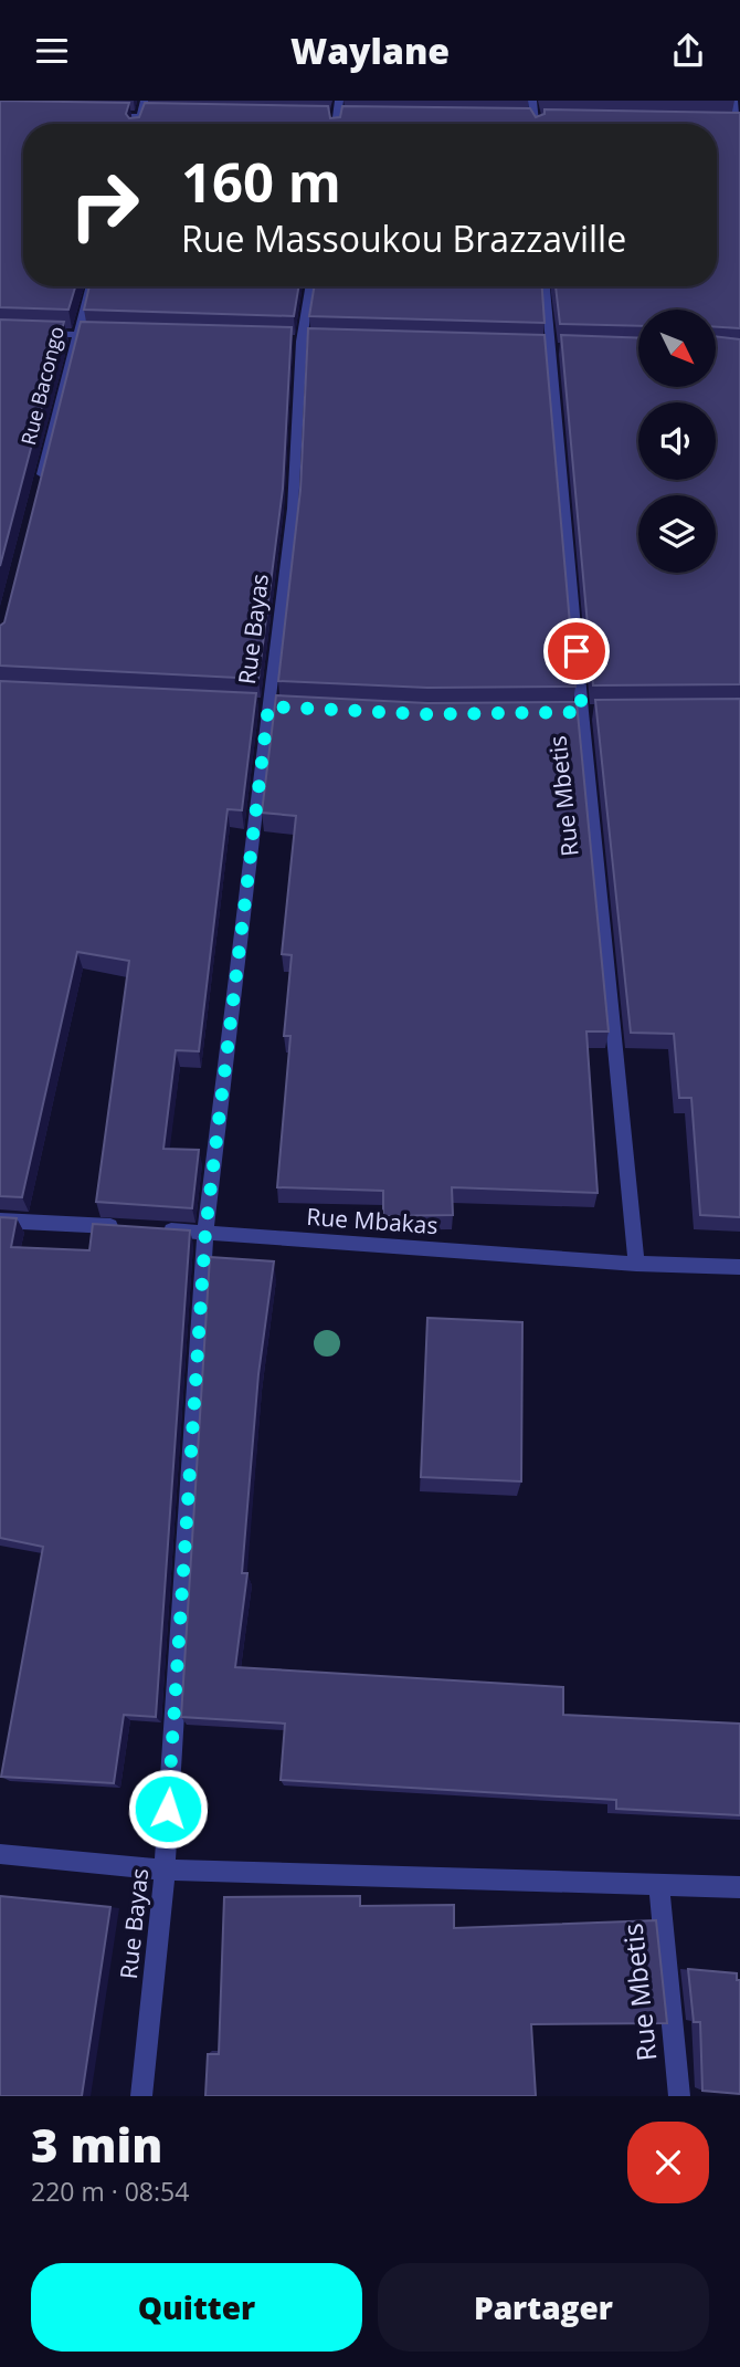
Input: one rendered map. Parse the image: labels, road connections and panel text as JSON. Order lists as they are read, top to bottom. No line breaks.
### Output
{"streets":{"street":["Rue Bacongo","Rue Bayas","Rue Mbetis","Rue Mbakas"]},"crossings":[["Rue Bayas","Rue Mbakas"],["Rue Mbetis","Rue Mbakas"]],"north":"bottom right","page":{"header":"Waylane","turn":["160 m","Rue Massoukou Brazzaville"],"heading":["3 min","220 m · 08:54"],"buttons":["Quitter","Partager"]}}
